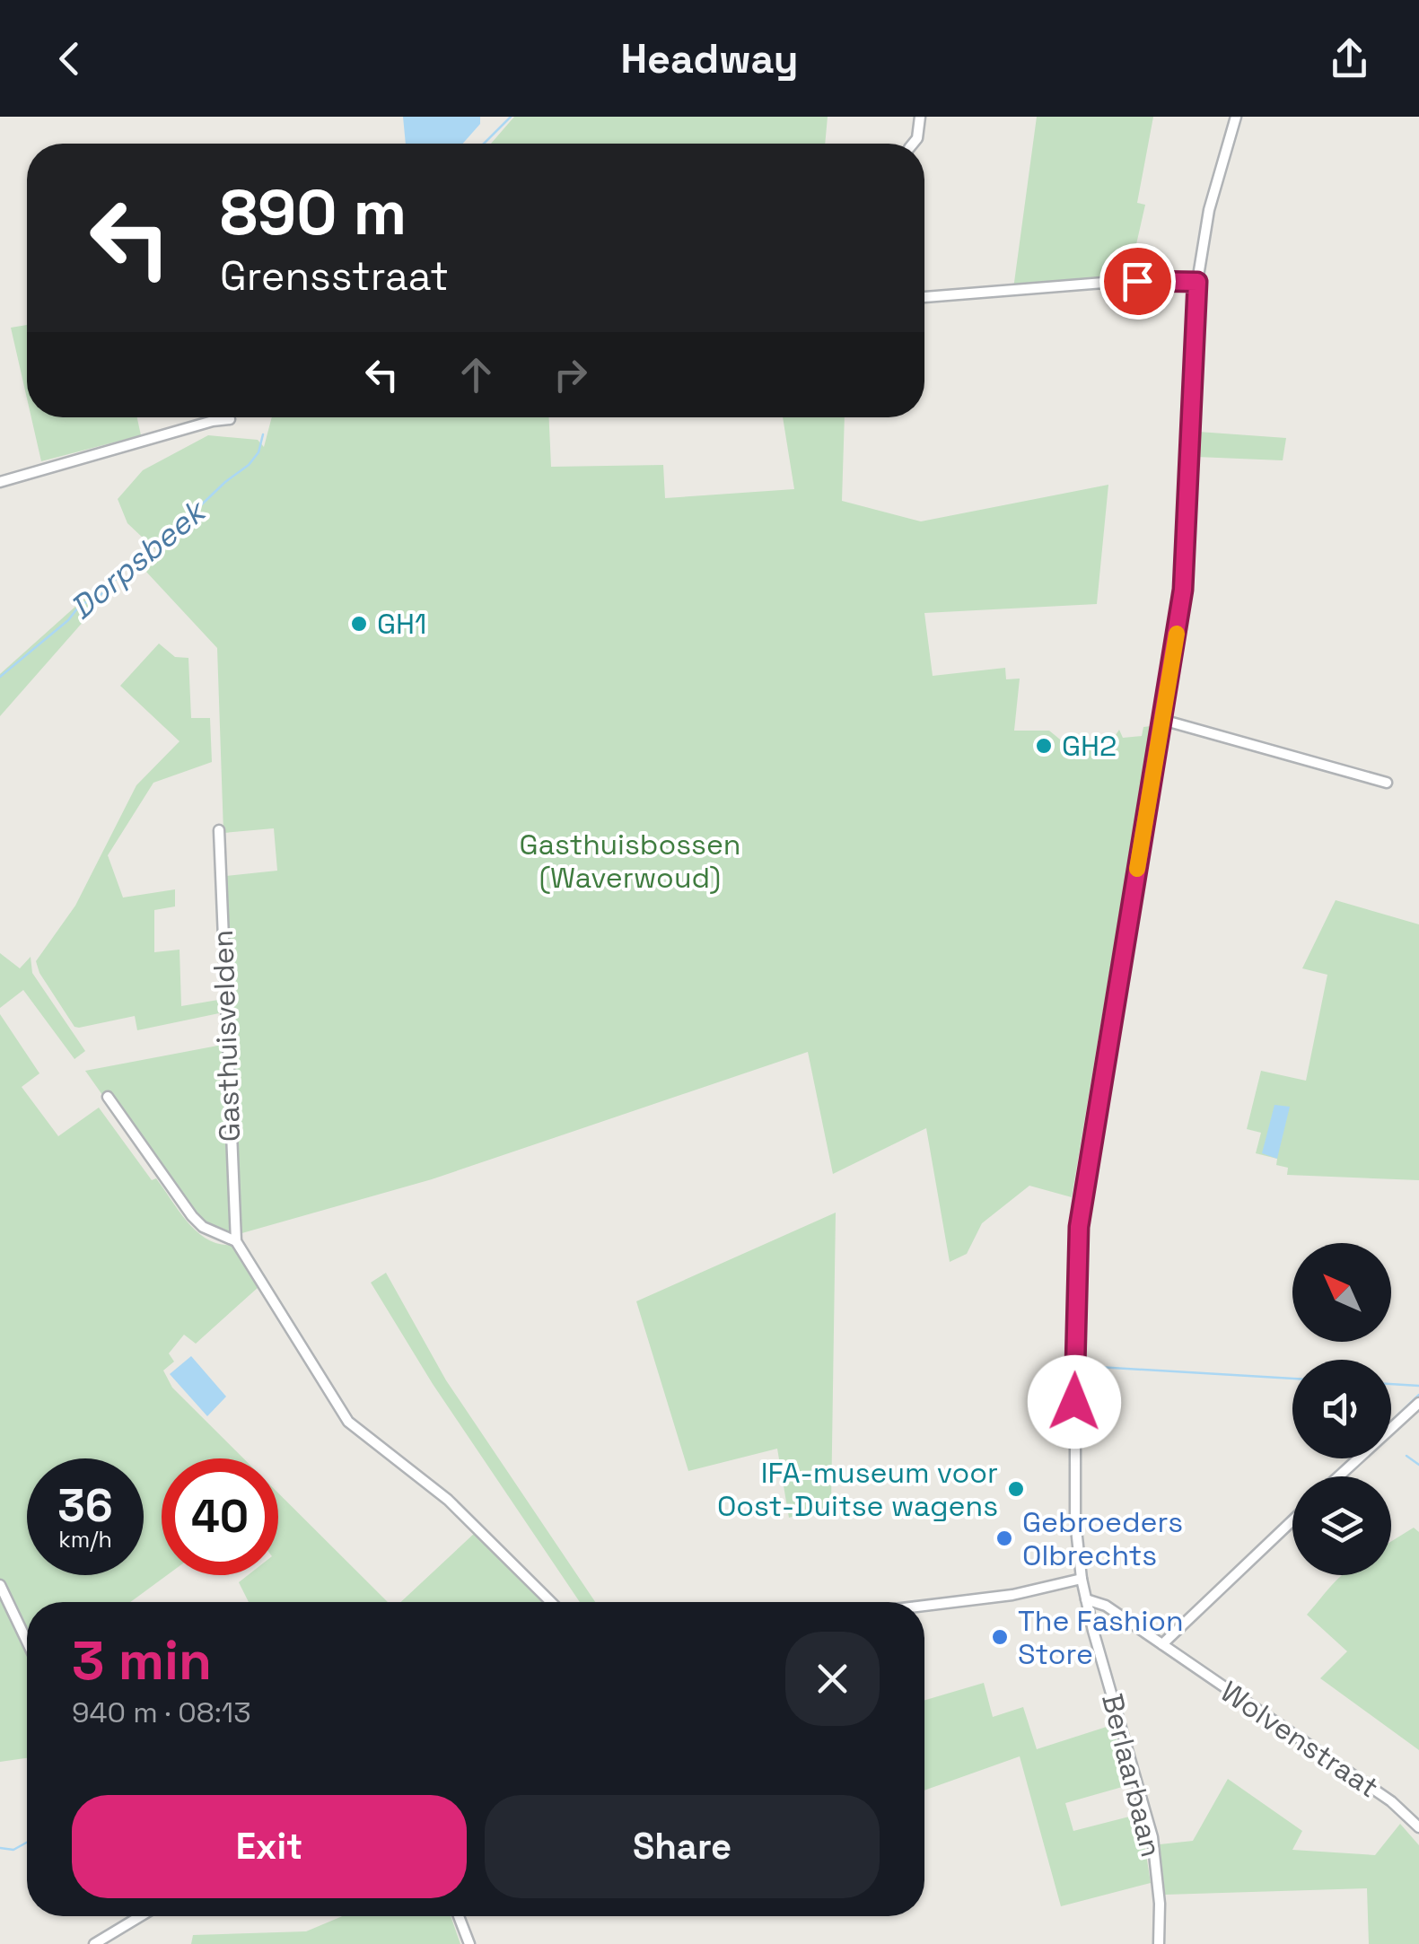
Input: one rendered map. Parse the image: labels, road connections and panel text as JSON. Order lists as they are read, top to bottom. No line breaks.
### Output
{"streets":{"street":["Gasthuisvelden","Wolvenstraat","Berlaarbaan"]},"crossings":[["Wolvenstraat","Berlaarbaan"]],"water":["Dorpsbeek"],"parks":["Gasthuisbossen (Waverwoud)"],"places":["GH1","GH2","IFA-museum voor Oost-Duitse wagens","Gebroeders Olbrechts","The Fashion Store"],"north":"top left","page":{"header":"Headway","turn":["890 m","Grensstraat"],"speed":"36 km/h","limit":"40","heading":["3 min","940 m · 08:13"],"buttons":["Exit","Share"]}}
